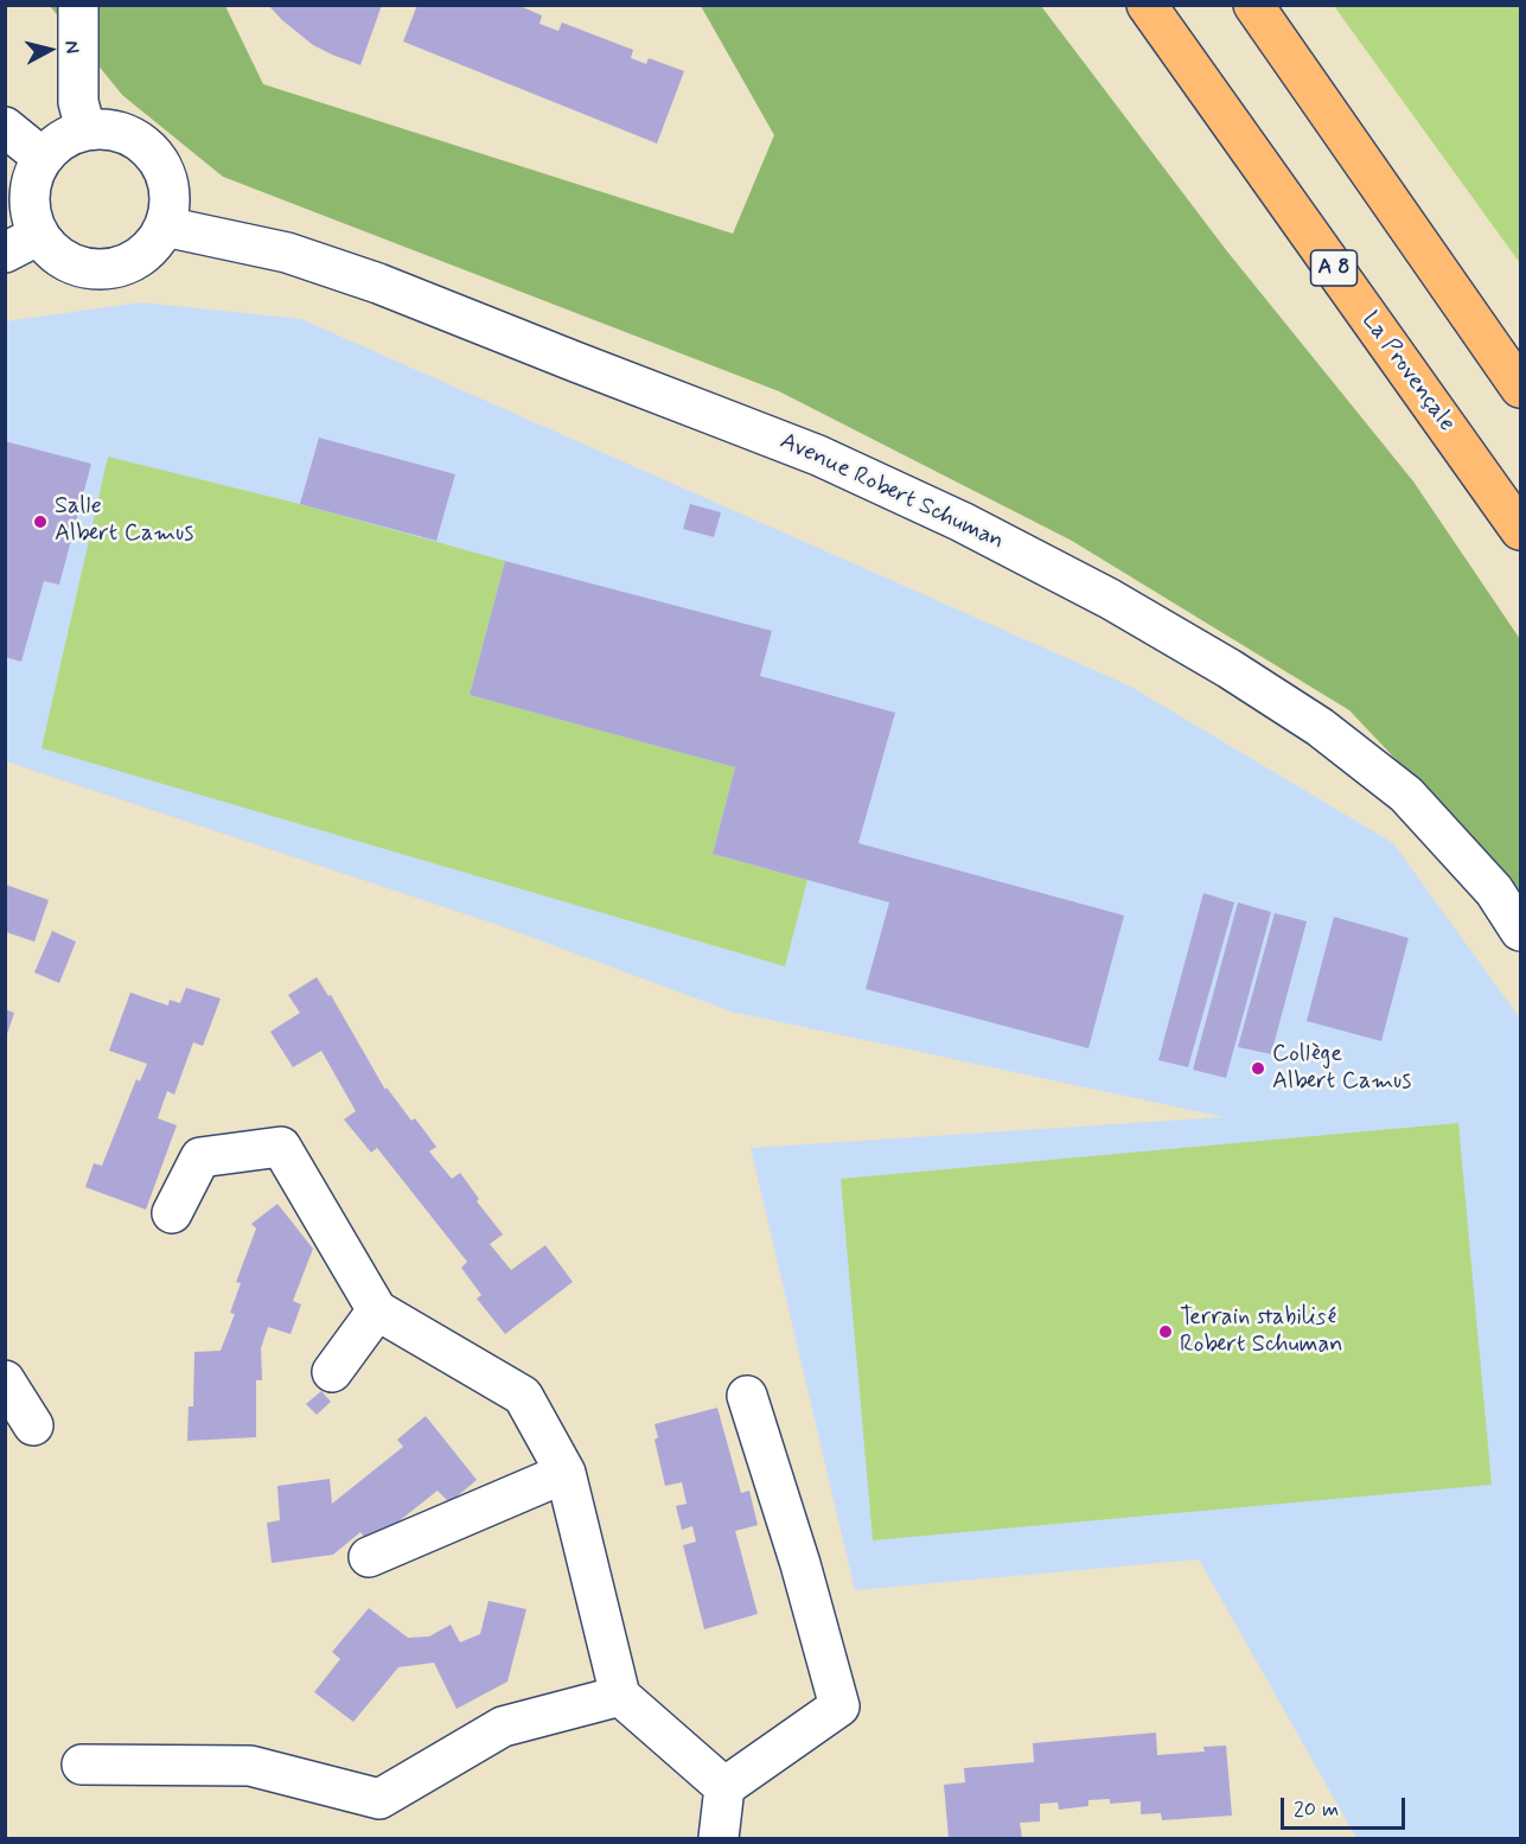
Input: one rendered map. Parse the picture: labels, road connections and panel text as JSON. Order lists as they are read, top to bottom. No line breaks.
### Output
{"streets":{"highway":["A 8","La Provençale"],"street":["Avenue Robert Schuman"]},"places":["Salle Albert Camus","Collège Albert Camus","Terrain stabilisé Robert Schuman"],"scale_bar":"20 m","north":"right"}
